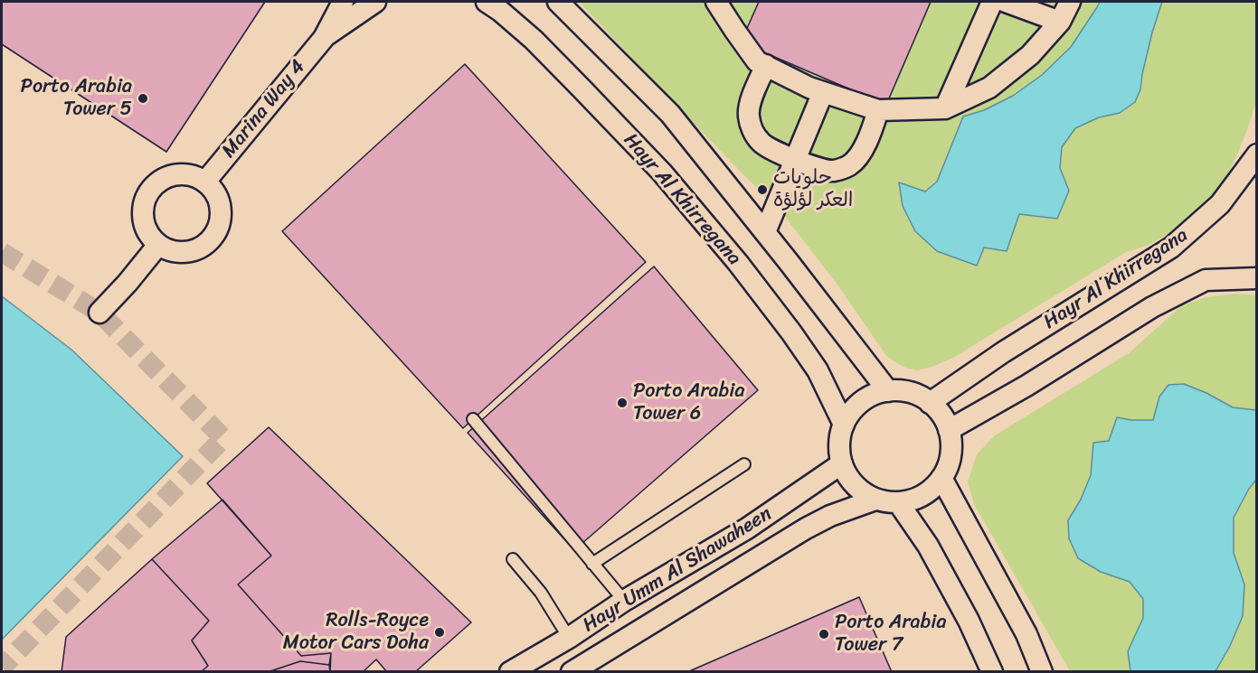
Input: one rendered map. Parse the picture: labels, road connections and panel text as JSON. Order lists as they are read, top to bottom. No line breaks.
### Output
{"streets":{"street":["Marina Way 4","Hayr Al Khirregana","Hayr Umm Al Shawaheen"]},"crossings":[["Hayr Al Khirregana","Hayr Umm Al Shawaheen"]],"places":["Porto Arabia Tower 5","حلويات العكر لؤلؤة","Porto Arabia Tower 6","Rolls-Royce Motor Cars Doha","Porto Arabia Tower 7"]}
